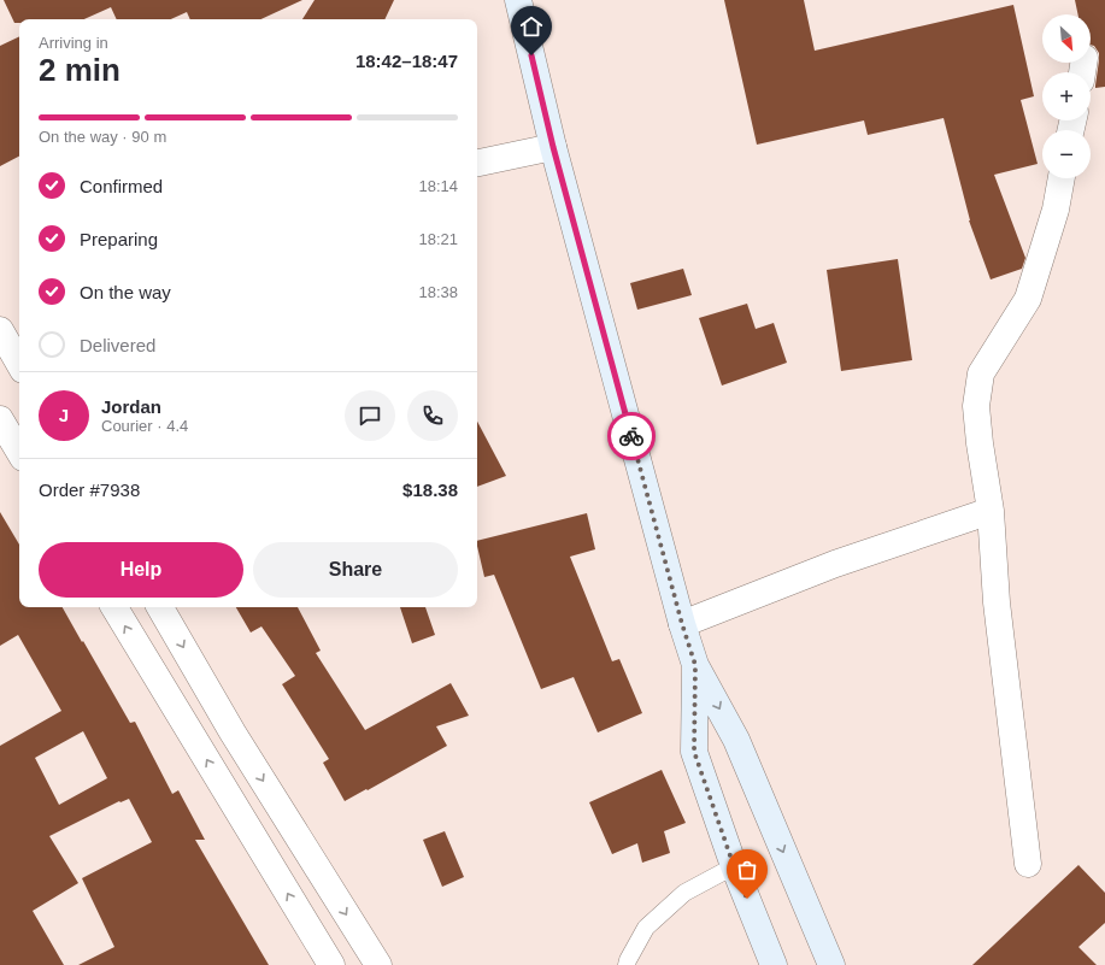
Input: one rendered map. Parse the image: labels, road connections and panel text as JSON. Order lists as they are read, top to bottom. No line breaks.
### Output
{"north":"bottom right","page":{"map_buttons":["+","−"],"heading":["2 min","Arriving in","18:42–18:47"],"panel":["Jordan","Courier · 4.4","Order #7938","$18.38"],"bar":"On the way · 90 m","list":[["Confirmed","18:14"],["Preparing","18:21"],["On the way","18:38"],"Delivered"],"round":"J","buttons":["Help","Share"]}}
